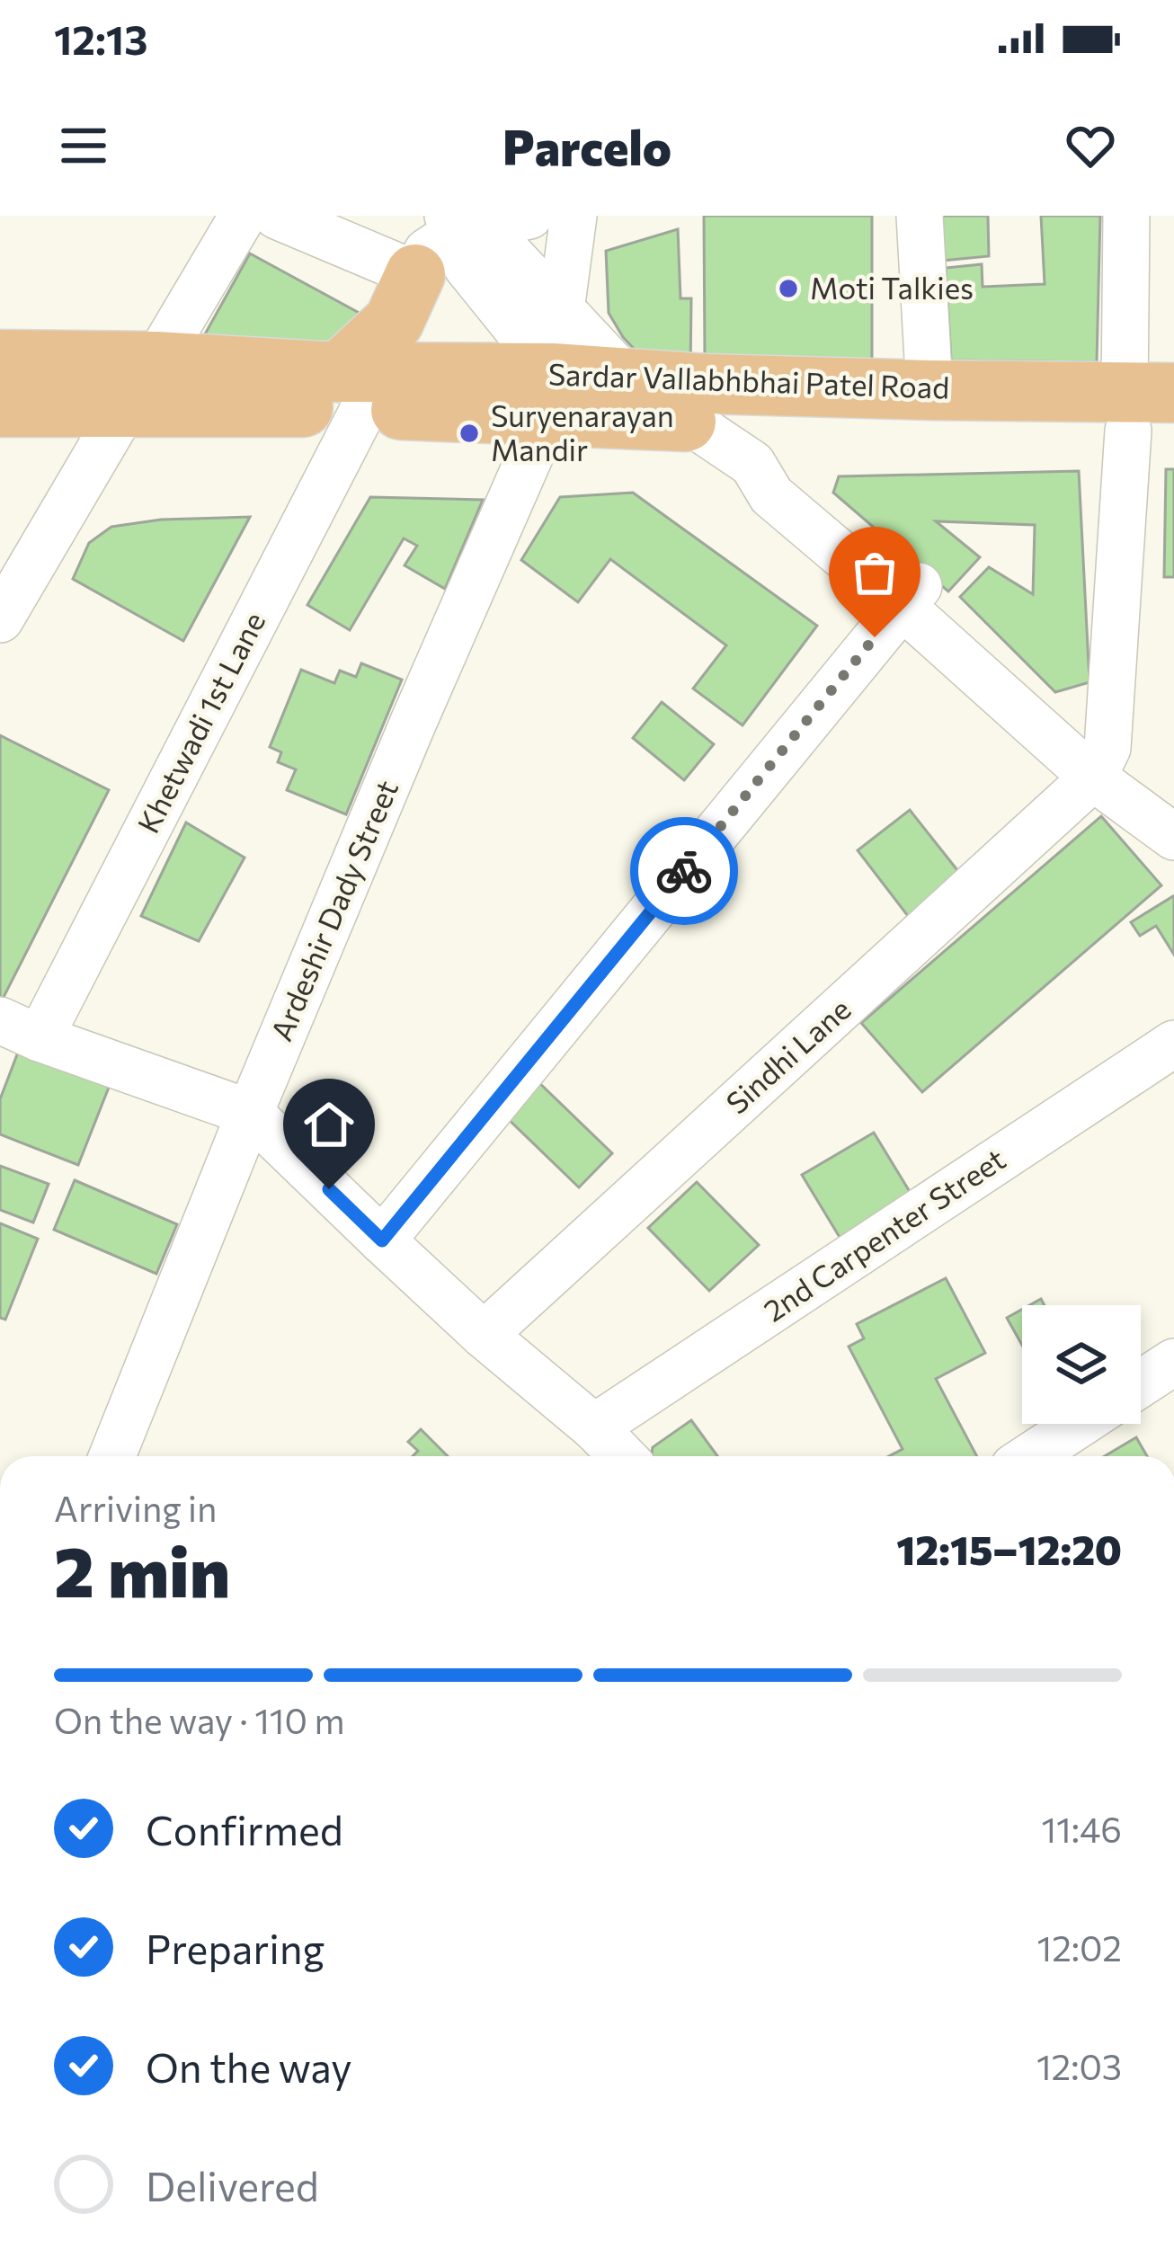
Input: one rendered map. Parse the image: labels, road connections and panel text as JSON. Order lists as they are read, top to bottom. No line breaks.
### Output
{"streets":{"main road":["Sardar Vallabhbhai Patel Road"],"street":["Khetwadi 1st Lane","Ardeshir Dady Street","Sindhi Lane","2nd Carpenter Street"]},"crossings":[["Sardar Vallabhbhai Patel Road","Khetwadi 1st Lane"],["Sardar Vallabhbhai Patel Road","Ardeshir Dady Street"]],"places":["Moti Talkies","Suryenarayan Mandir"],"page":{"status":"12:13","header":"Parcelo","heading":["2 min","Arriving in","12:15–12:20"],"bar":"On the way · 110 m","list":[["Confirmed","11:46"],["Preparing","12:02"],["On the way","12:03"],"Delivered"]}}
